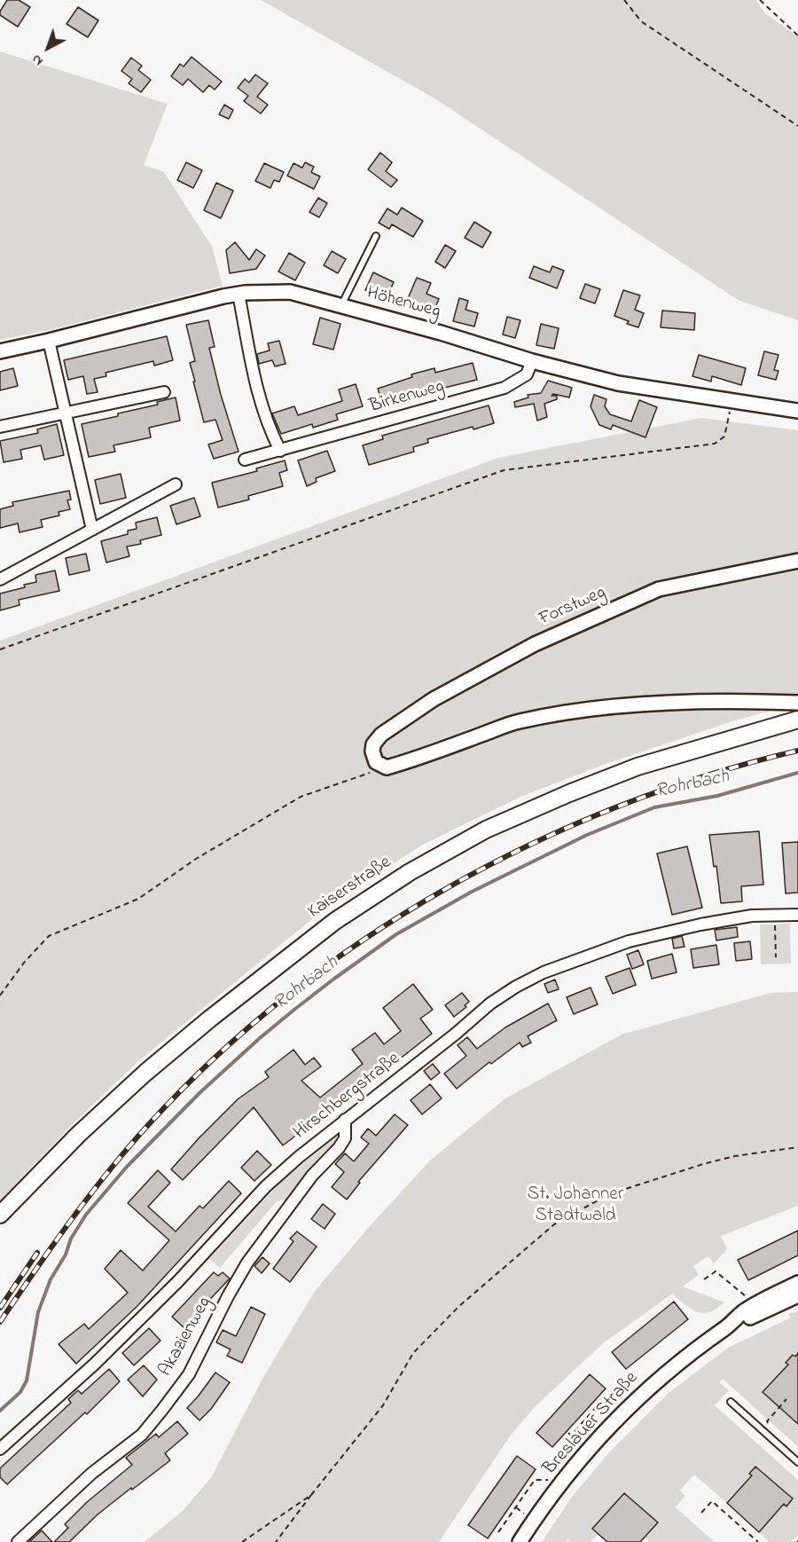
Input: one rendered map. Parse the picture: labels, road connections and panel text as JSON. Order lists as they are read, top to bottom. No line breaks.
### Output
{"streets":{"main road":["Kaiserstraße"],"street":["Höhenweg","Birkenweg","Forstweg","Hirschbergstraße","Akazienweg","Breslauer Straße"]},"crossings":[["Höhenweg","Birkenweg"],["Hirschbergstraße","Akazienweg"]],"water":["Rohrbach"],"parks":["St. Johanner Stadtwald"],"north":"bottom left"}
